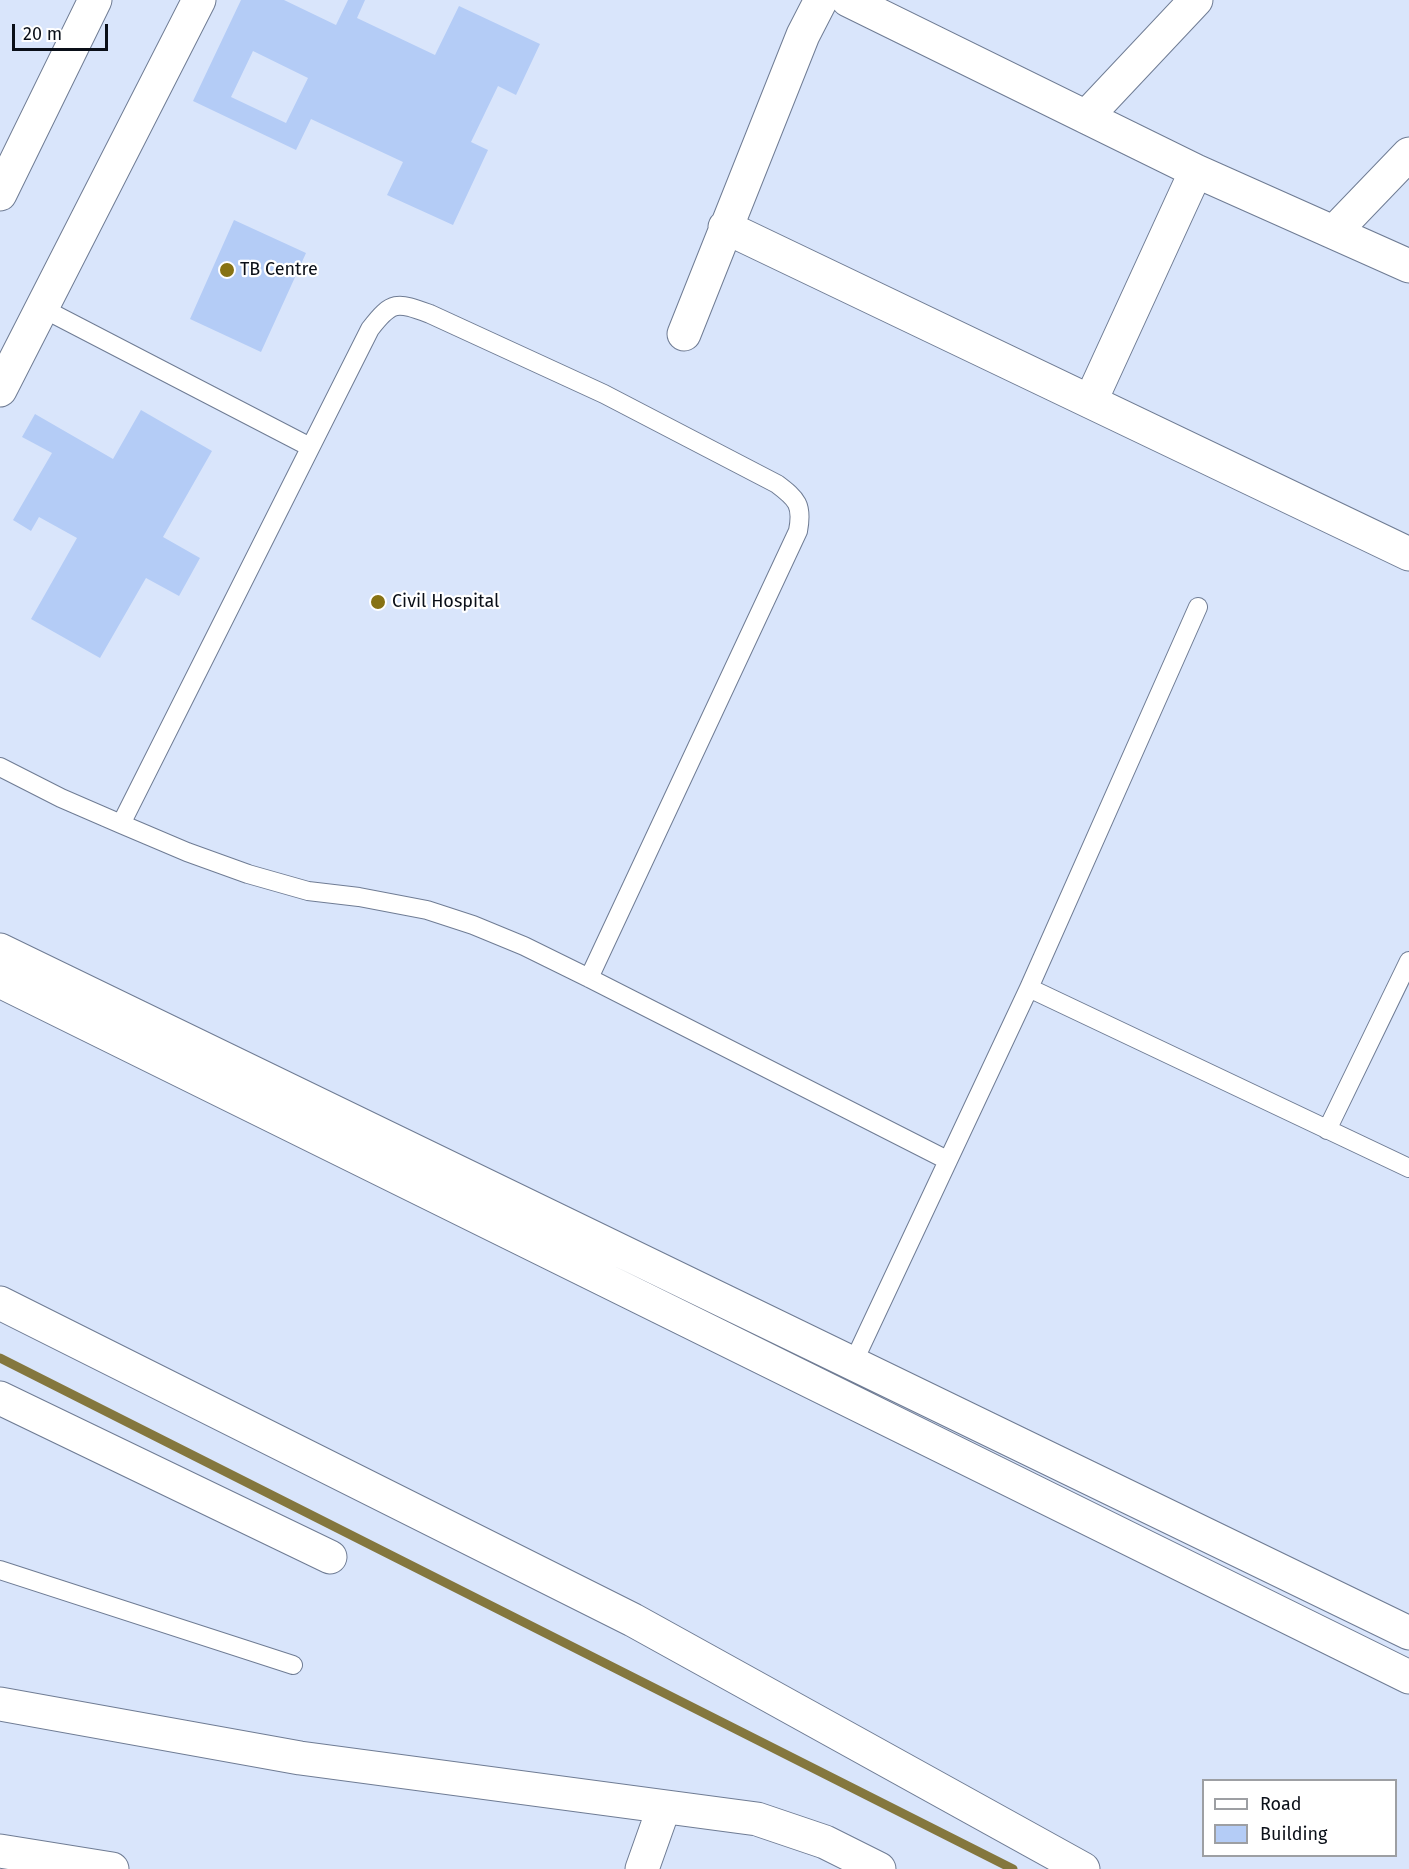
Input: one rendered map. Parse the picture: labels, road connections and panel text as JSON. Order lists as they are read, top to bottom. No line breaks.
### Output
{"places":["TB Centre","Civil Hospital"],"legend":["Road","Building"],"scale_bar":"20 m"}
